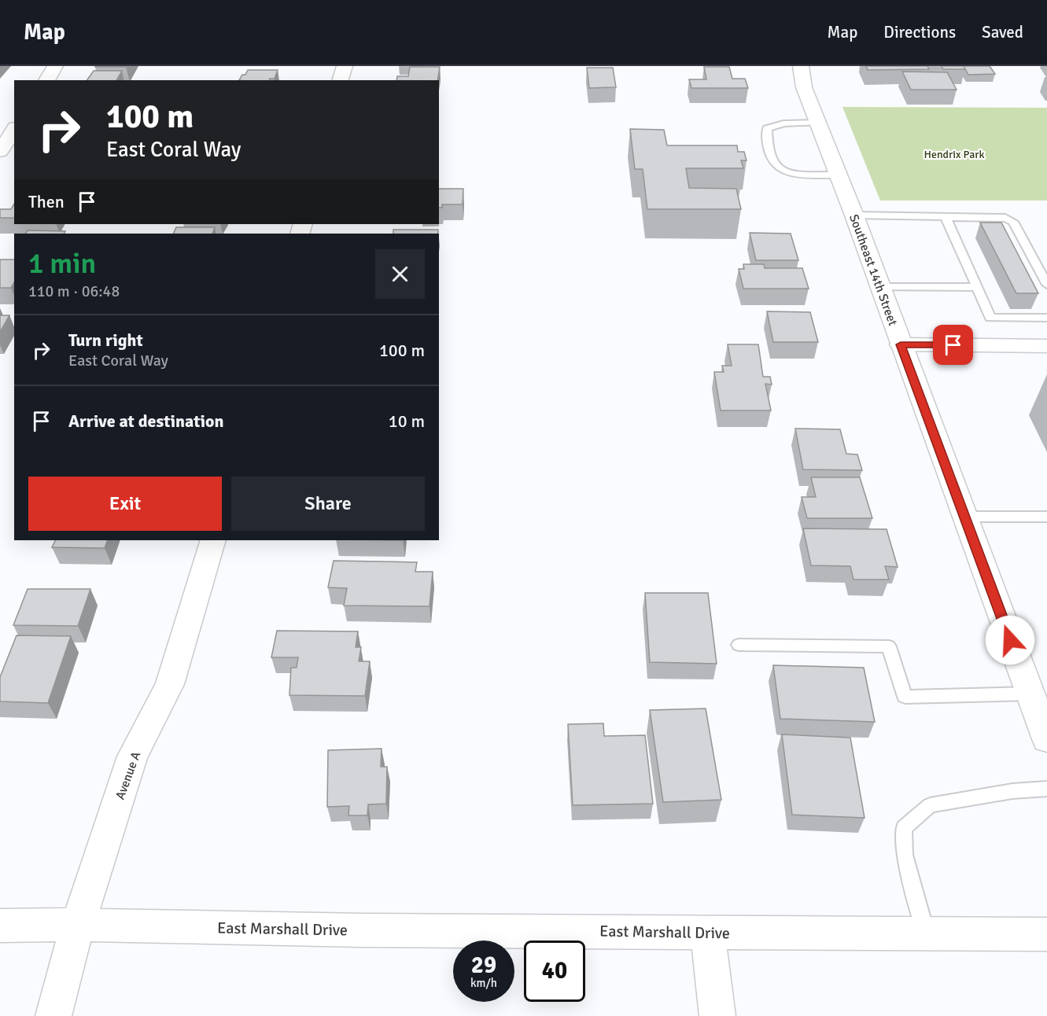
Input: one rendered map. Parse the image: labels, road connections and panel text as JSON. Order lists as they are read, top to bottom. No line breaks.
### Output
{"streets":{"street":["Southeast 14th Street","Avenue A","East Marshall Drive"]},"crossings":[["Avenue A","East Marshall Drive"]],"parks":["Hendrix Park"],"page":{"header":"Map","nav":["Map","Directions","Saved"],"turn":["100 m","East Coral Way"],"then":"Then","heading":["1 min","110 m · 06:48"],"list":[{"name":"Turn right","note":"East Coral Way","value":"100 m"},{"name":"Arrive at destination","value":"10 m"}],"buttons":["Exit","Share"],"speed":"29 km/h","limit":"40"}}
